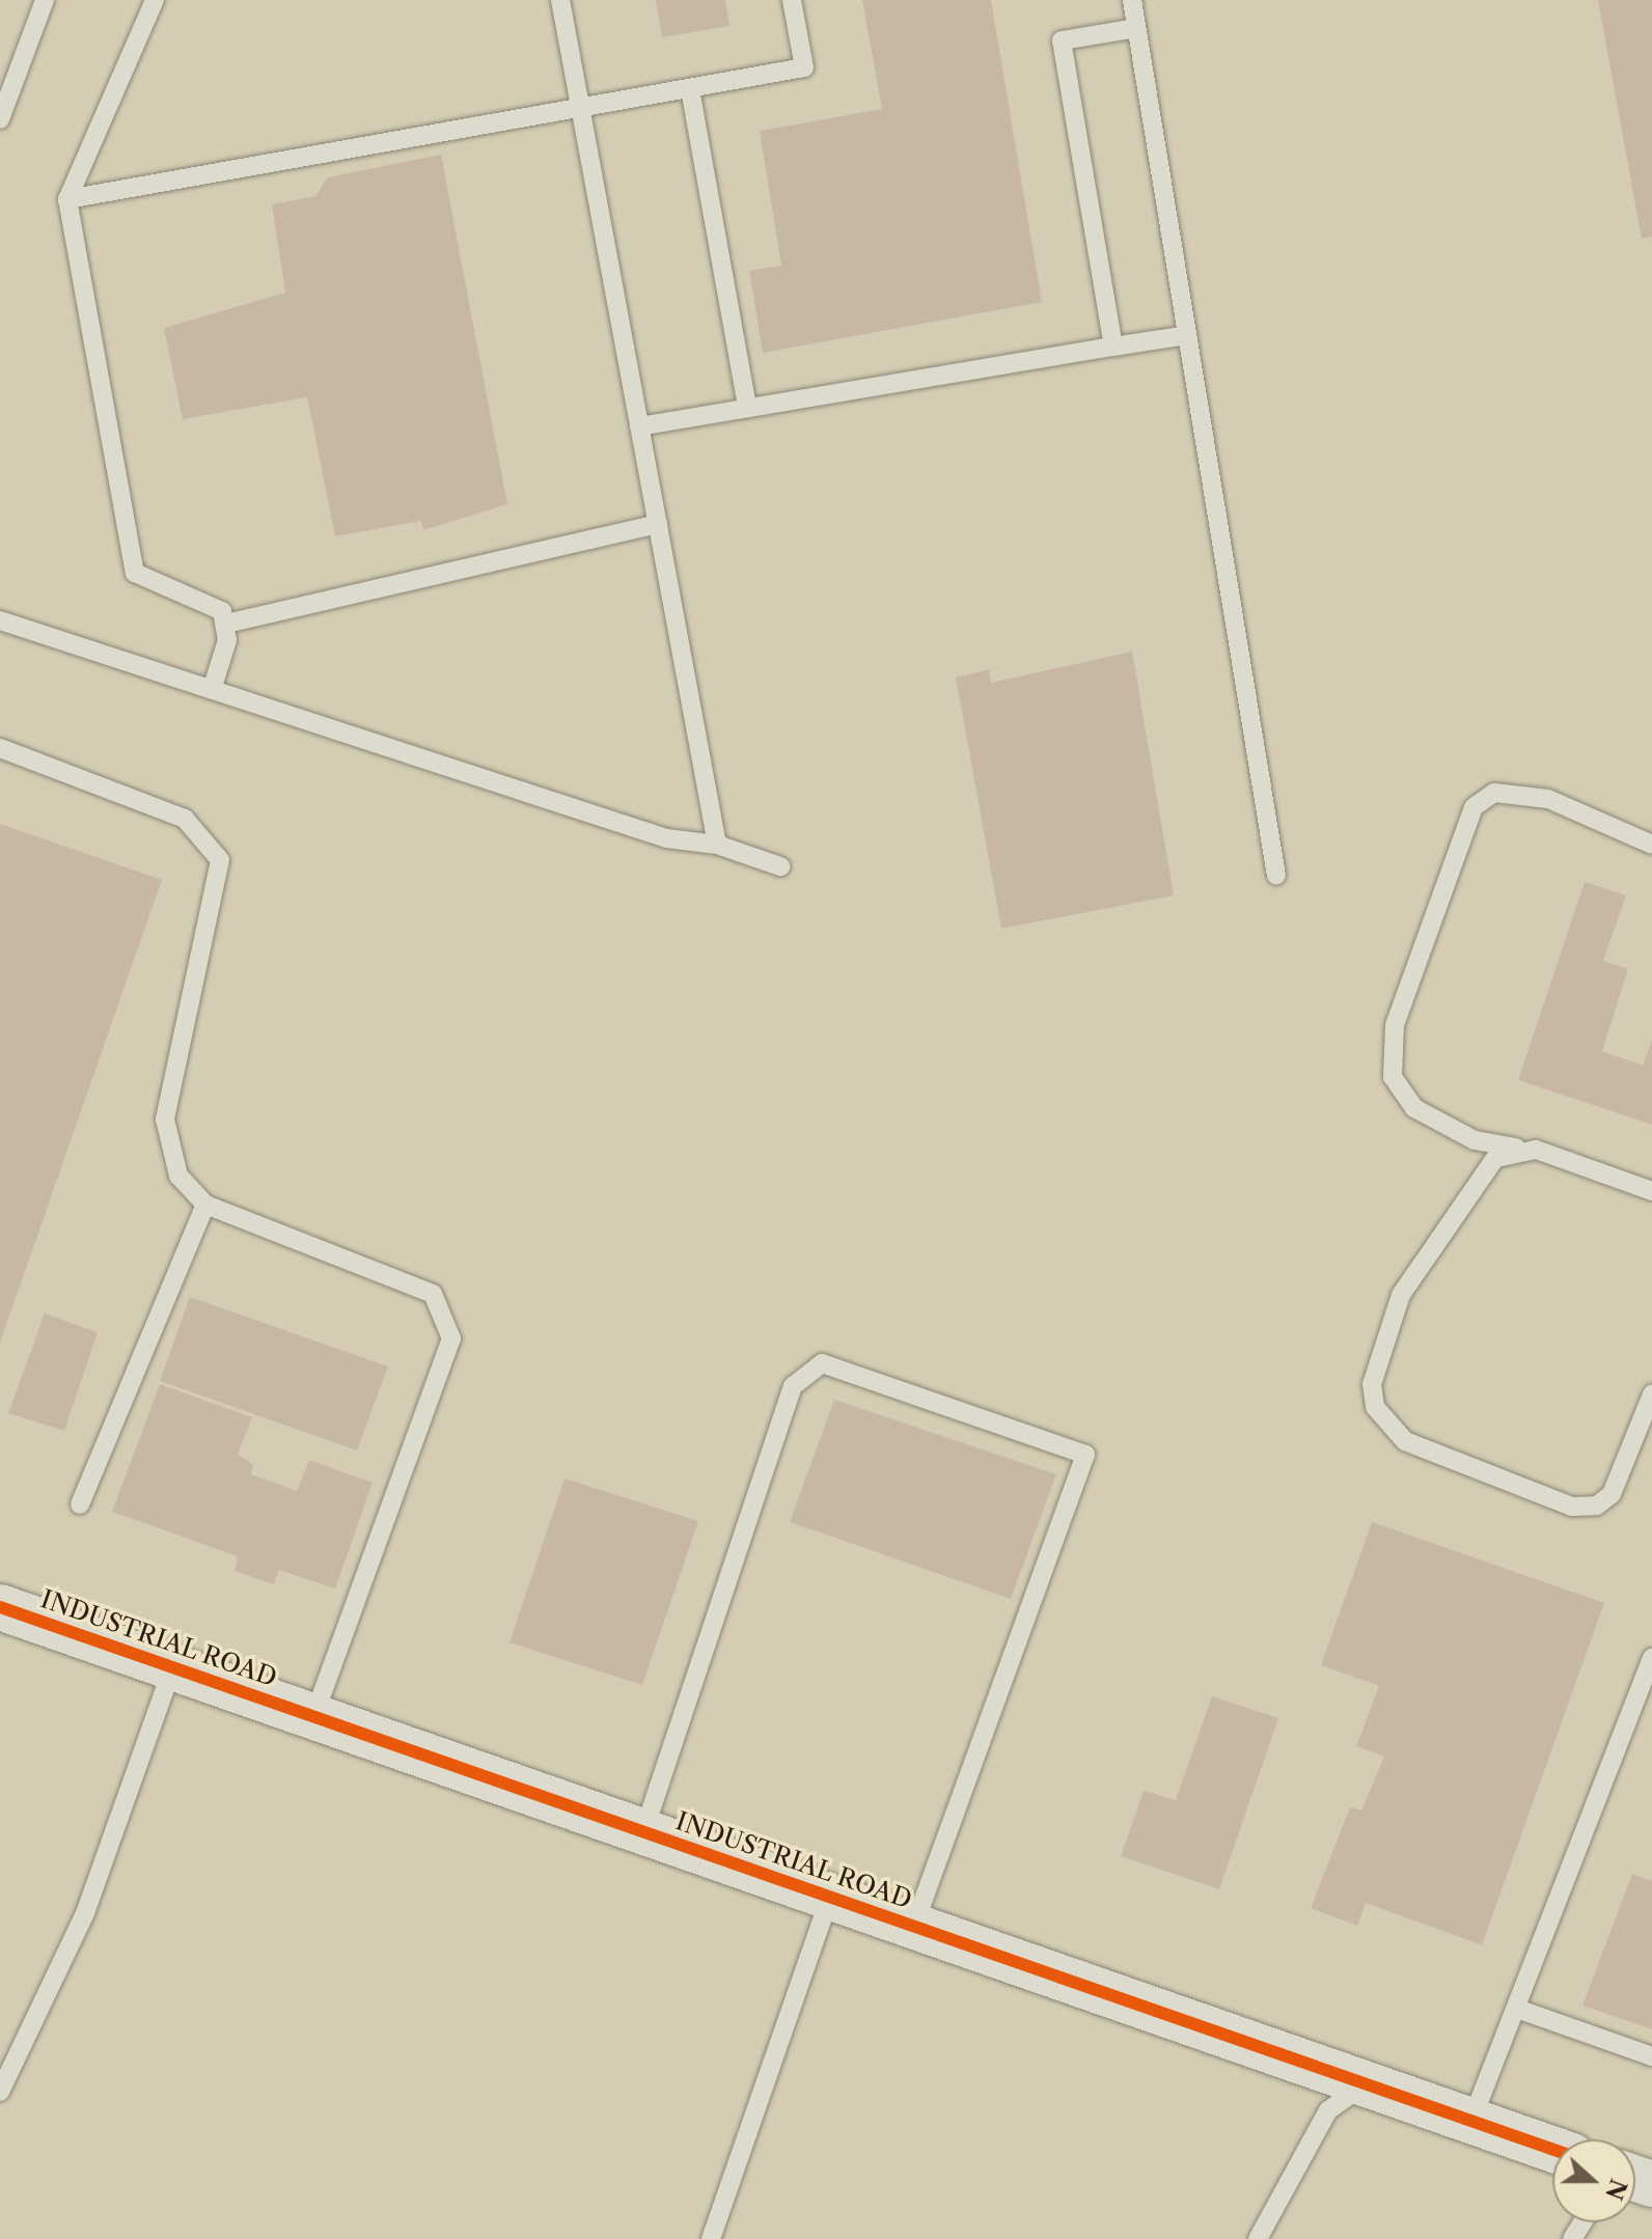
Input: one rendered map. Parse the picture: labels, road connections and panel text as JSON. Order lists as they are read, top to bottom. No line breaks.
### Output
{"streets":{"street":["INDUSTRIAL ROAD"]},"north":"right"}
